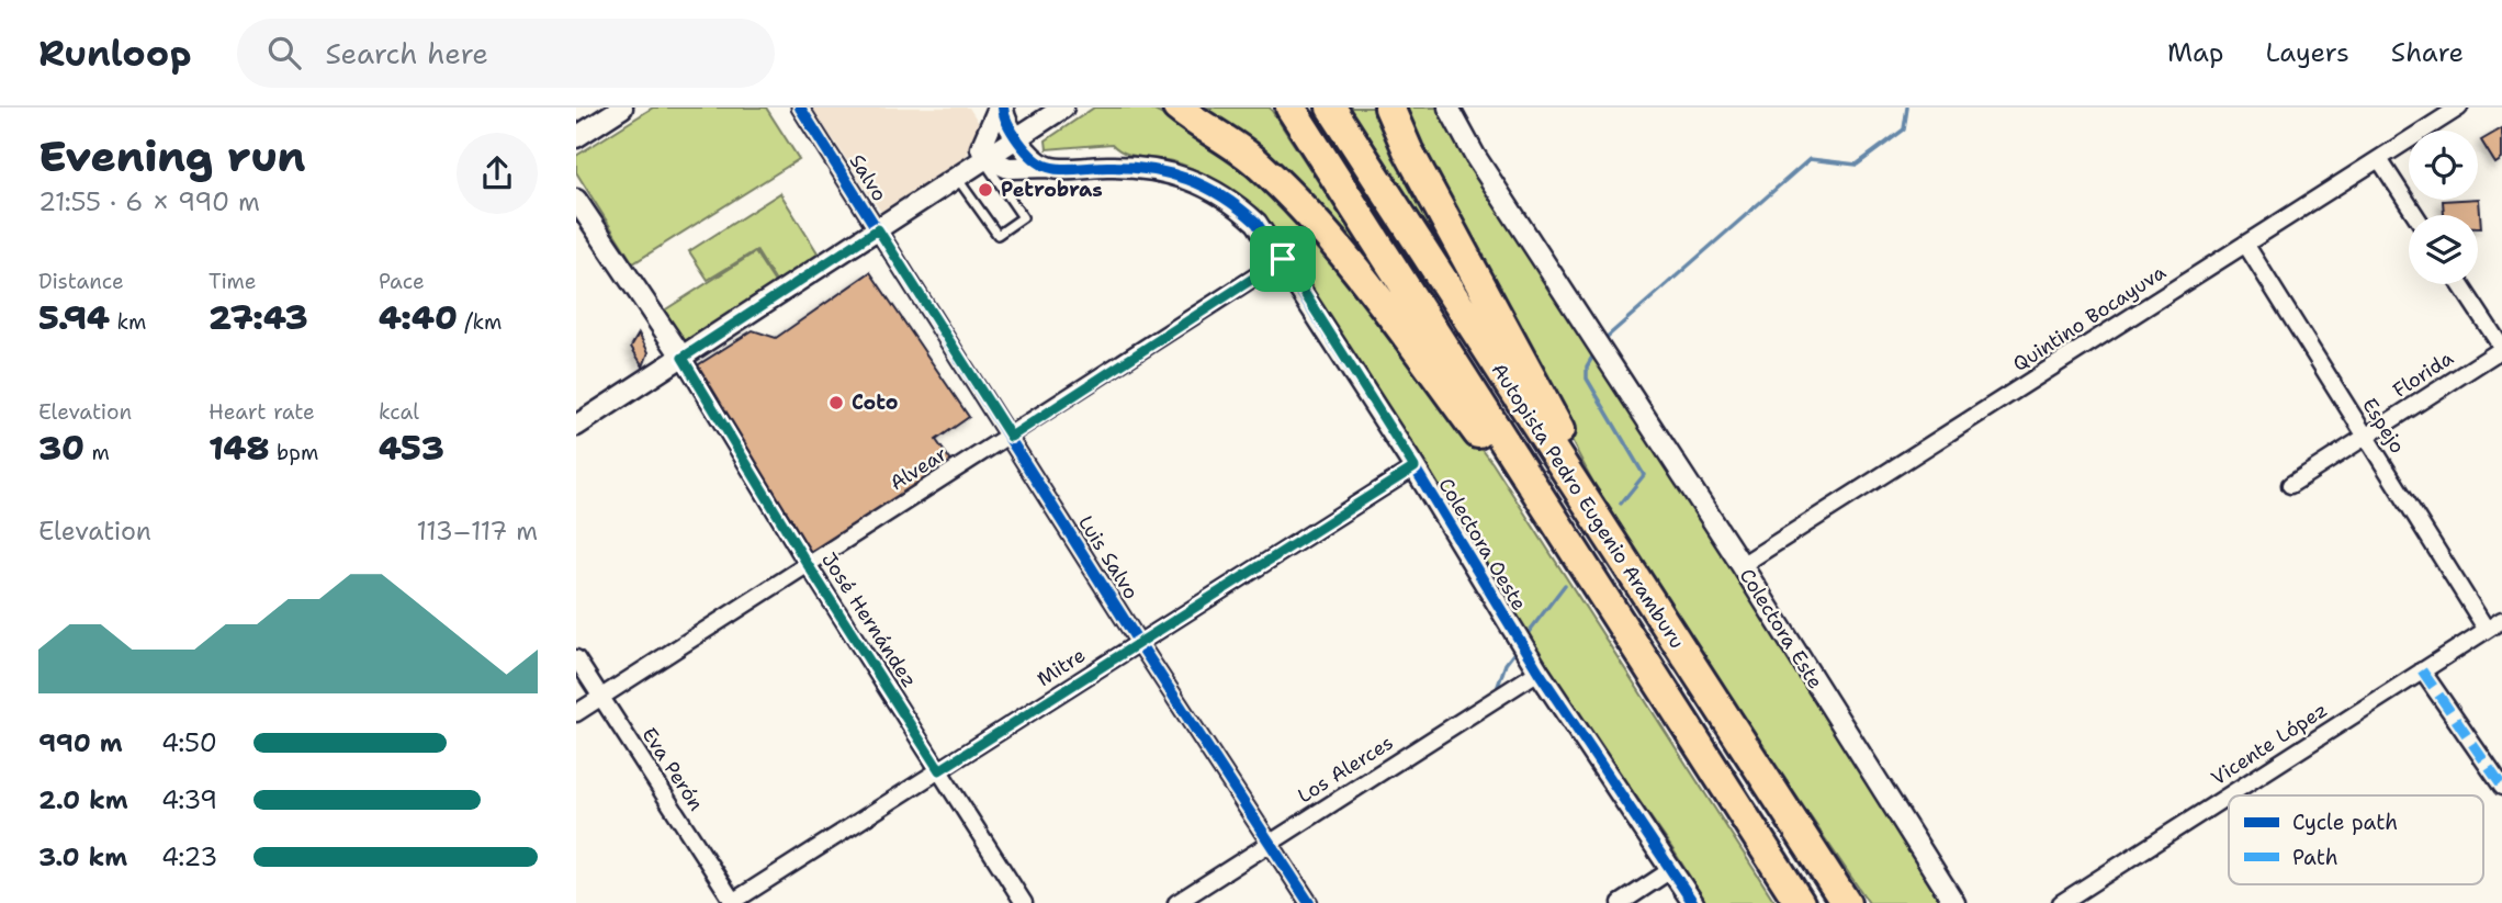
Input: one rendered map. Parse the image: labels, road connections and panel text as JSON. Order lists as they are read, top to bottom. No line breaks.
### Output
{"streets":{"highway":["Autopista Pedro Eugenio Aramburu"],"street":["Salvo","Quintino Bocayuva","Florida","Espejo","Alvear","Colectora Oeste","Luis Salvo","José Hernández","Colectora Este","Mitre","Vicente López","Eva Perón","Los Alerces"]},"crossings":[["Salvo","Luis Salvo"],["Quintino Bocayuva","Espejo"],["Quintino Bocayuva","Colectora Este"],["Florida","Espejo"],["Espejo","Vicente López"],["Alvear","Colectora Oeste"],["Alvear","Luis Salvo"],["Alvear","José Hernández"],["Alvear","Eva Perón"],["Colectora Oeste","Mitre"],["Colectora Oeste","Los Alerces"],["Luis Salvo","Mitre"],["Luis Salvo","Los Alerces"],["José Hernández","Mitre"],["Mitre","Eva Perón"]],"places":["Petrobras","Coto"],"legend":["Cycle path","Path"],"page":{"header":"Runloop","search":"Search here","nav":["Map","Layers","Share"],"heading":["Evening run","21:55 · 6 × 990 m"],"stats":[["Distance","5.94 km"],["Time","27:43"],["Pace","4:40 /km"],["Elevation","30 m"],["Heart rate","148 bpm"],["kcal","453"]],"chart":["Elevation","113–117 m"],"list":[{"name":"990 m","note":"4:50"},{"name":"2.0 km","note":"4:39"},{"name":"3.0 km","note":"4:23"}]}}
